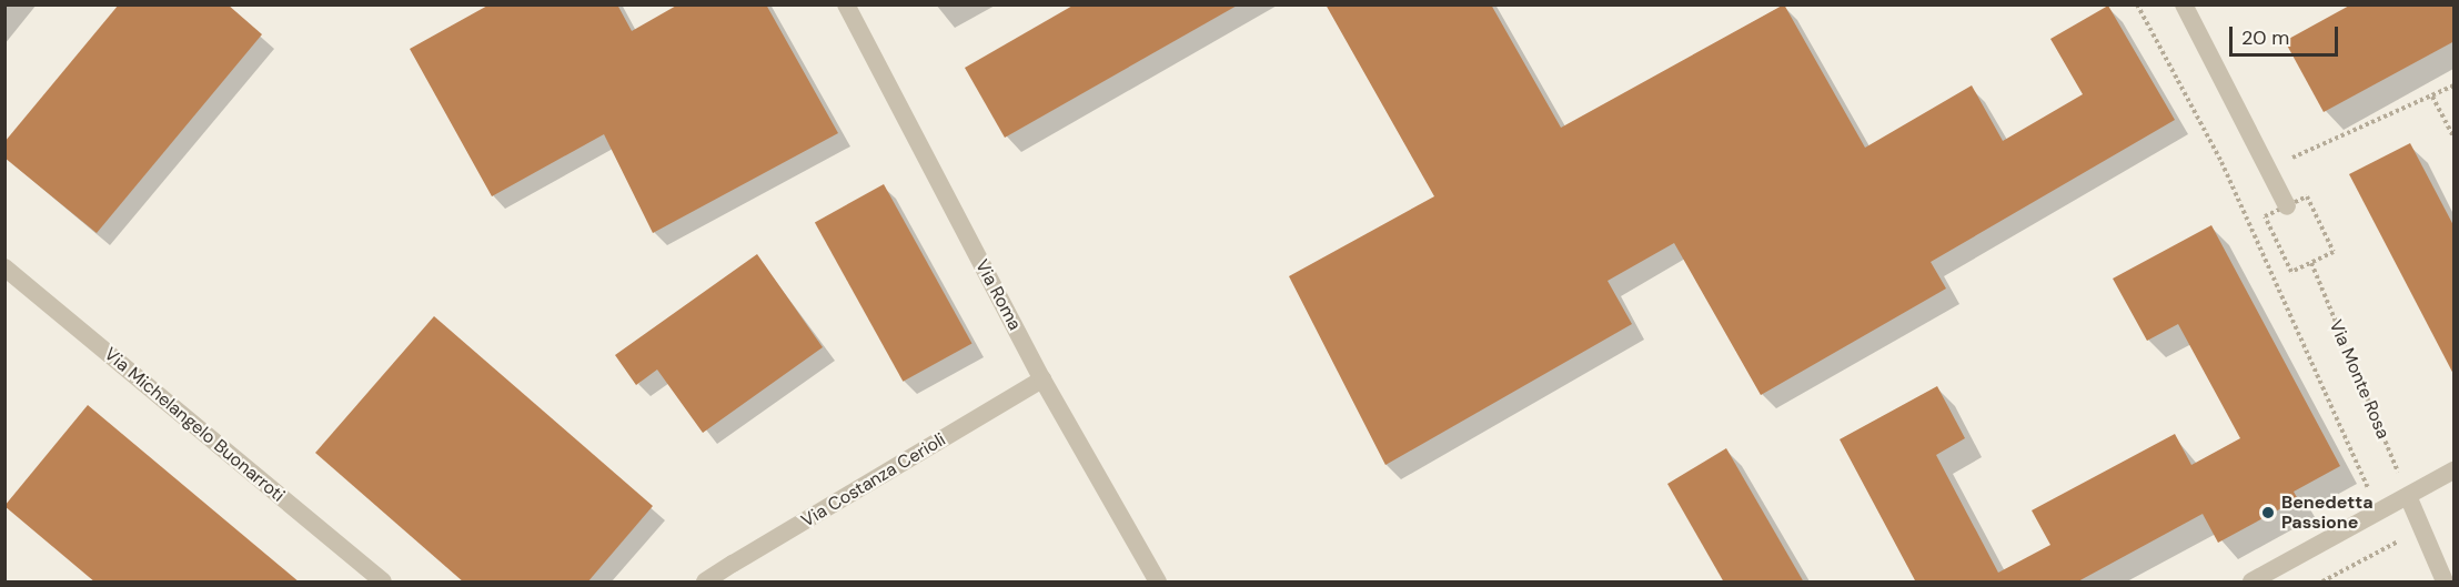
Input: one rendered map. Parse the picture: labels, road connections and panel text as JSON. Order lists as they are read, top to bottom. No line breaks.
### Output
{"streets":{"street":["Via Roma","Via Michelangelo Buonarroti","Via Costanza Cerioli"],"path":["Via Monte Rosa"]},"crossings":[["Via Roma","Via Costanza Cerioli"]],"places":["Benedetta Passione"],"scale_bar":"20 m"}
